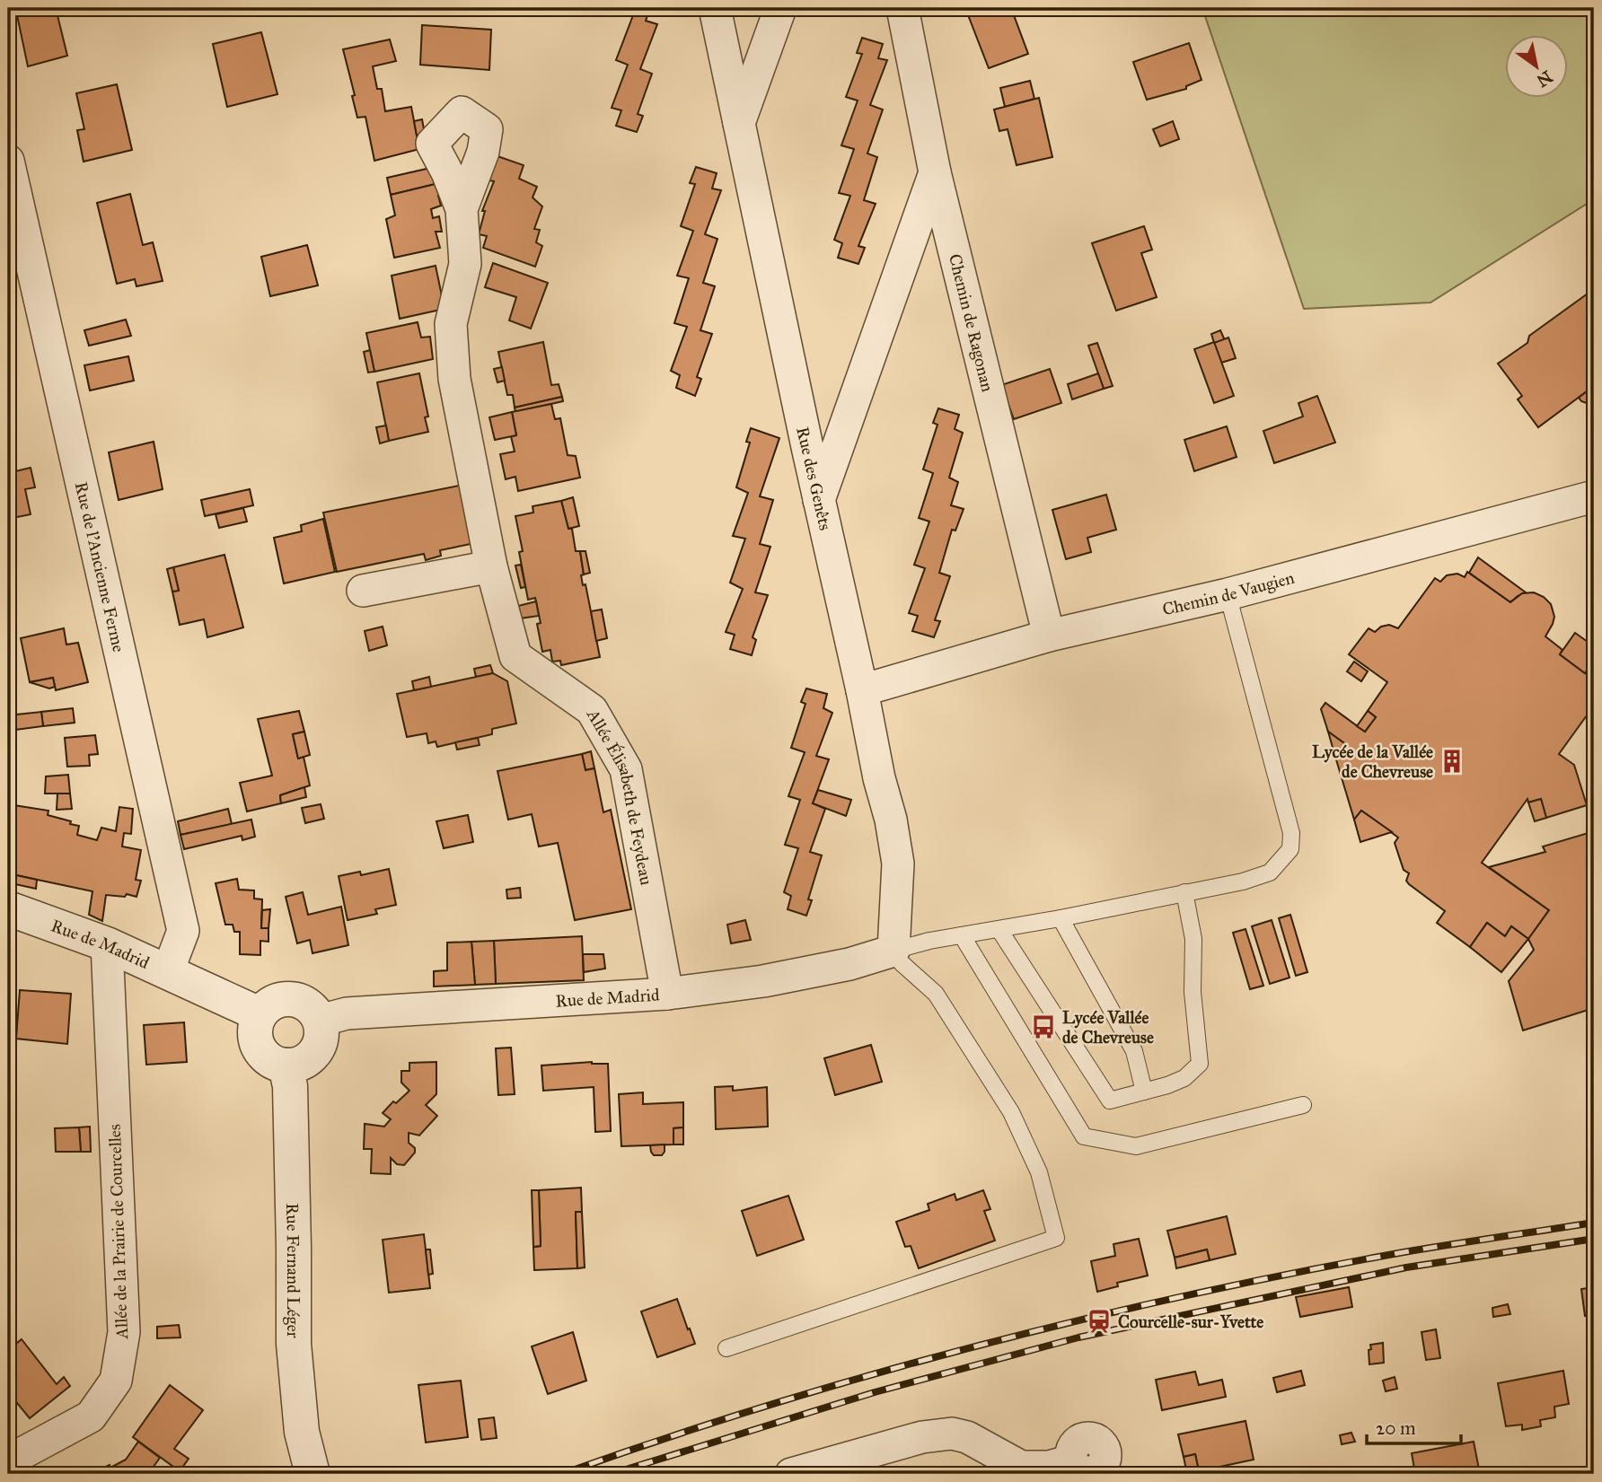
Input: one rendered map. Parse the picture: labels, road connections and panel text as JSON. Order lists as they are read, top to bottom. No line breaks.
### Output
{"streets":{"street":["Chemin de Ragonan","Rue des Genêts","Rue de l'Ancienne Ferme","Chemin de Vaugien","Allée Élisabeth de Feydeau","Rue de Madrid","Allée de la Prairie de Courcelles","Rue Fernand Léger"]},"crossings":[["Chemin de Ragonan","Chemin de Vaugien"],["Rue des Genêts","Chemin de Vaugien"],["Rue des Genêts","Rue de Madrid"],["Rue de l'Ancienne Ferme","Rue de Madrid"],["Allée Élisabeth de Feydeau","Rue de Madrid"],["Rue de Madrid","Allée de la Prairie de Courcelles"],["Rue de Madrid","Rue Fernand Léger"]],"places":{"building":["Lycée de la Vallée de Chevreuse"],"bus stop":["Lycée Vallée de Chevreuse"],"station":["Courcelle-sur-Yvette"]},"scale_bar":"20 m","north":"bottom right"}
